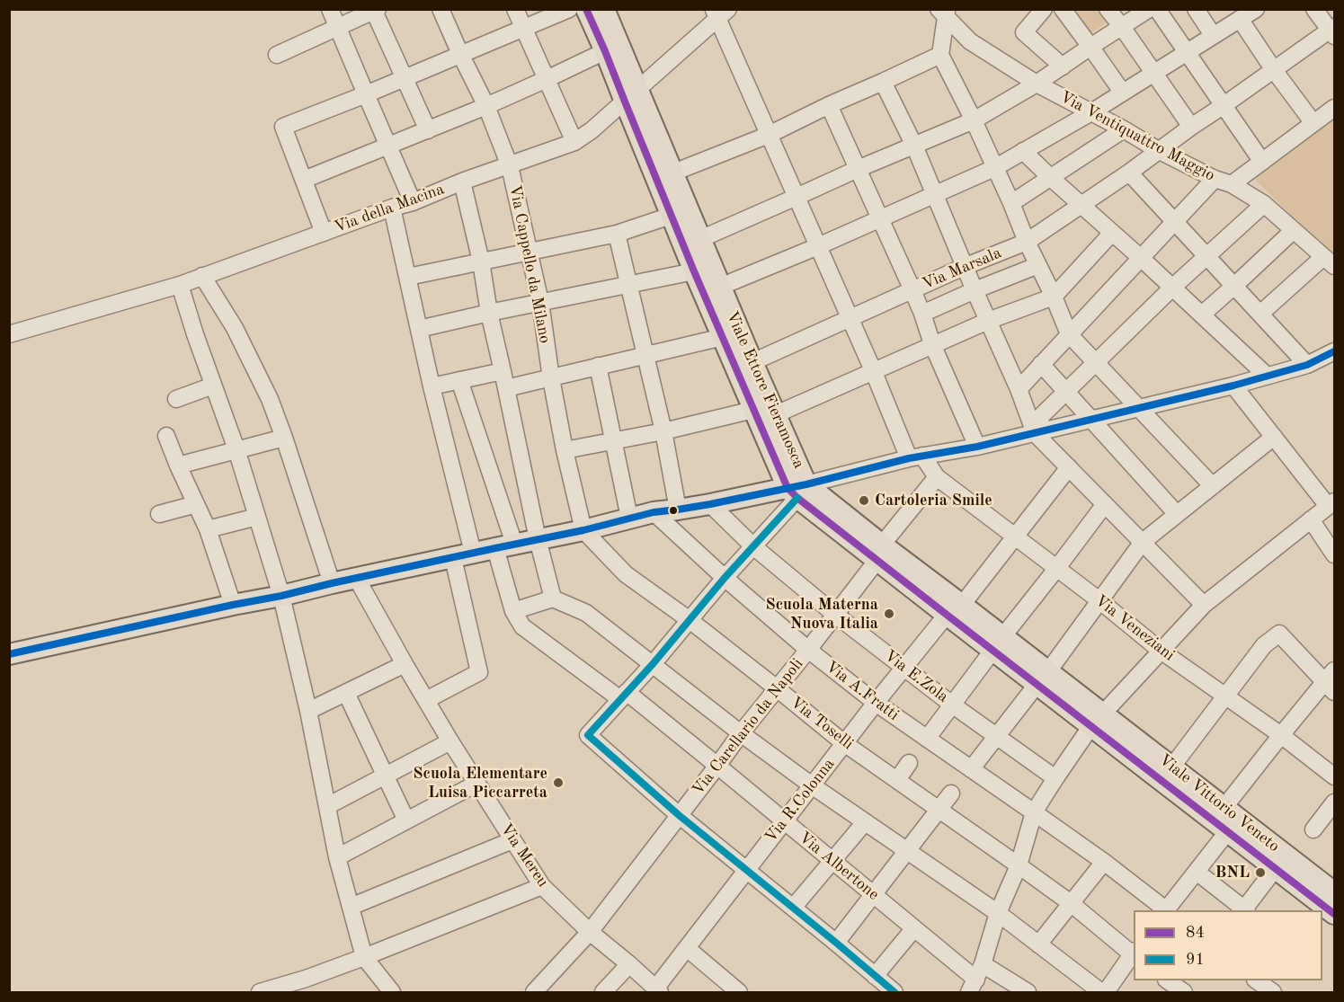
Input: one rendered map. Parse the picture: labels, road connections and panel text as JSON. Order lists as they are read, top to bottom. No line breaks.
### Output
{"streets":{"main road":["Viale Ettore Fieramosca","Viale Vittorio Veneto"],"street":["Via Ventiquattro Maggio","Via della Macina","Via Cappello da Milano","Via Marsala","Via Veneziani","Via E.Zola","Via A.Fratti","Via Toselli","Via Carellario da Napoli","Via R.Colonna","Via Mereu","Via Albertone"]},"crossings":[["Via Ventiquattro Maggio","Via Marsala"],["Via della Macina","Via Cappello da Milano"],["Via della Macina","Viale Ettore Fieramosca"],["Via della Macina","Via Veneziani"],["Via Cappello da Milano","Via Toselli"],["Via Marsala","Viale Ettore Fieramosca"],["Via Marsala","Via Veneziani"],["Viale Ettore Fieramosca","Via Carellario da Napoli"],["Viale Ettore Fieramosca","Via R.Colonna"],["Viale Ettore Fieramosca","Viale Vittorio Veneto"],["Via Veneziani","Via Carellario da Napoli"],["Via Veneziani","Via R.Colonna"],["Via E.Zola","Via Carellario da Napoli"],["Via E.Zola","Via R.Colonna"],["Via A.Fratti","Via Carellario da Napoli"],["Via A.Fratti","Via R.Colonna"],["Via Toselli","Via Carellario da Napoli"],["Via Toselli","Via R.Colonna"],["Via Carellario da Napoli","Via Mereu"],["Via Carellario da Napoli","Via Albertone"],["Via R.Colonna","Via Mereu"],["Via R.Colonna","Via Albertone"]],"places":["Cartoleria Smile","Scuola Materna Nuova Italia","Scuola Elementare Luisa Piccarreta","BNL"],"lines":["transit line 84","transit line 91"],"legend":["84","91"]}
